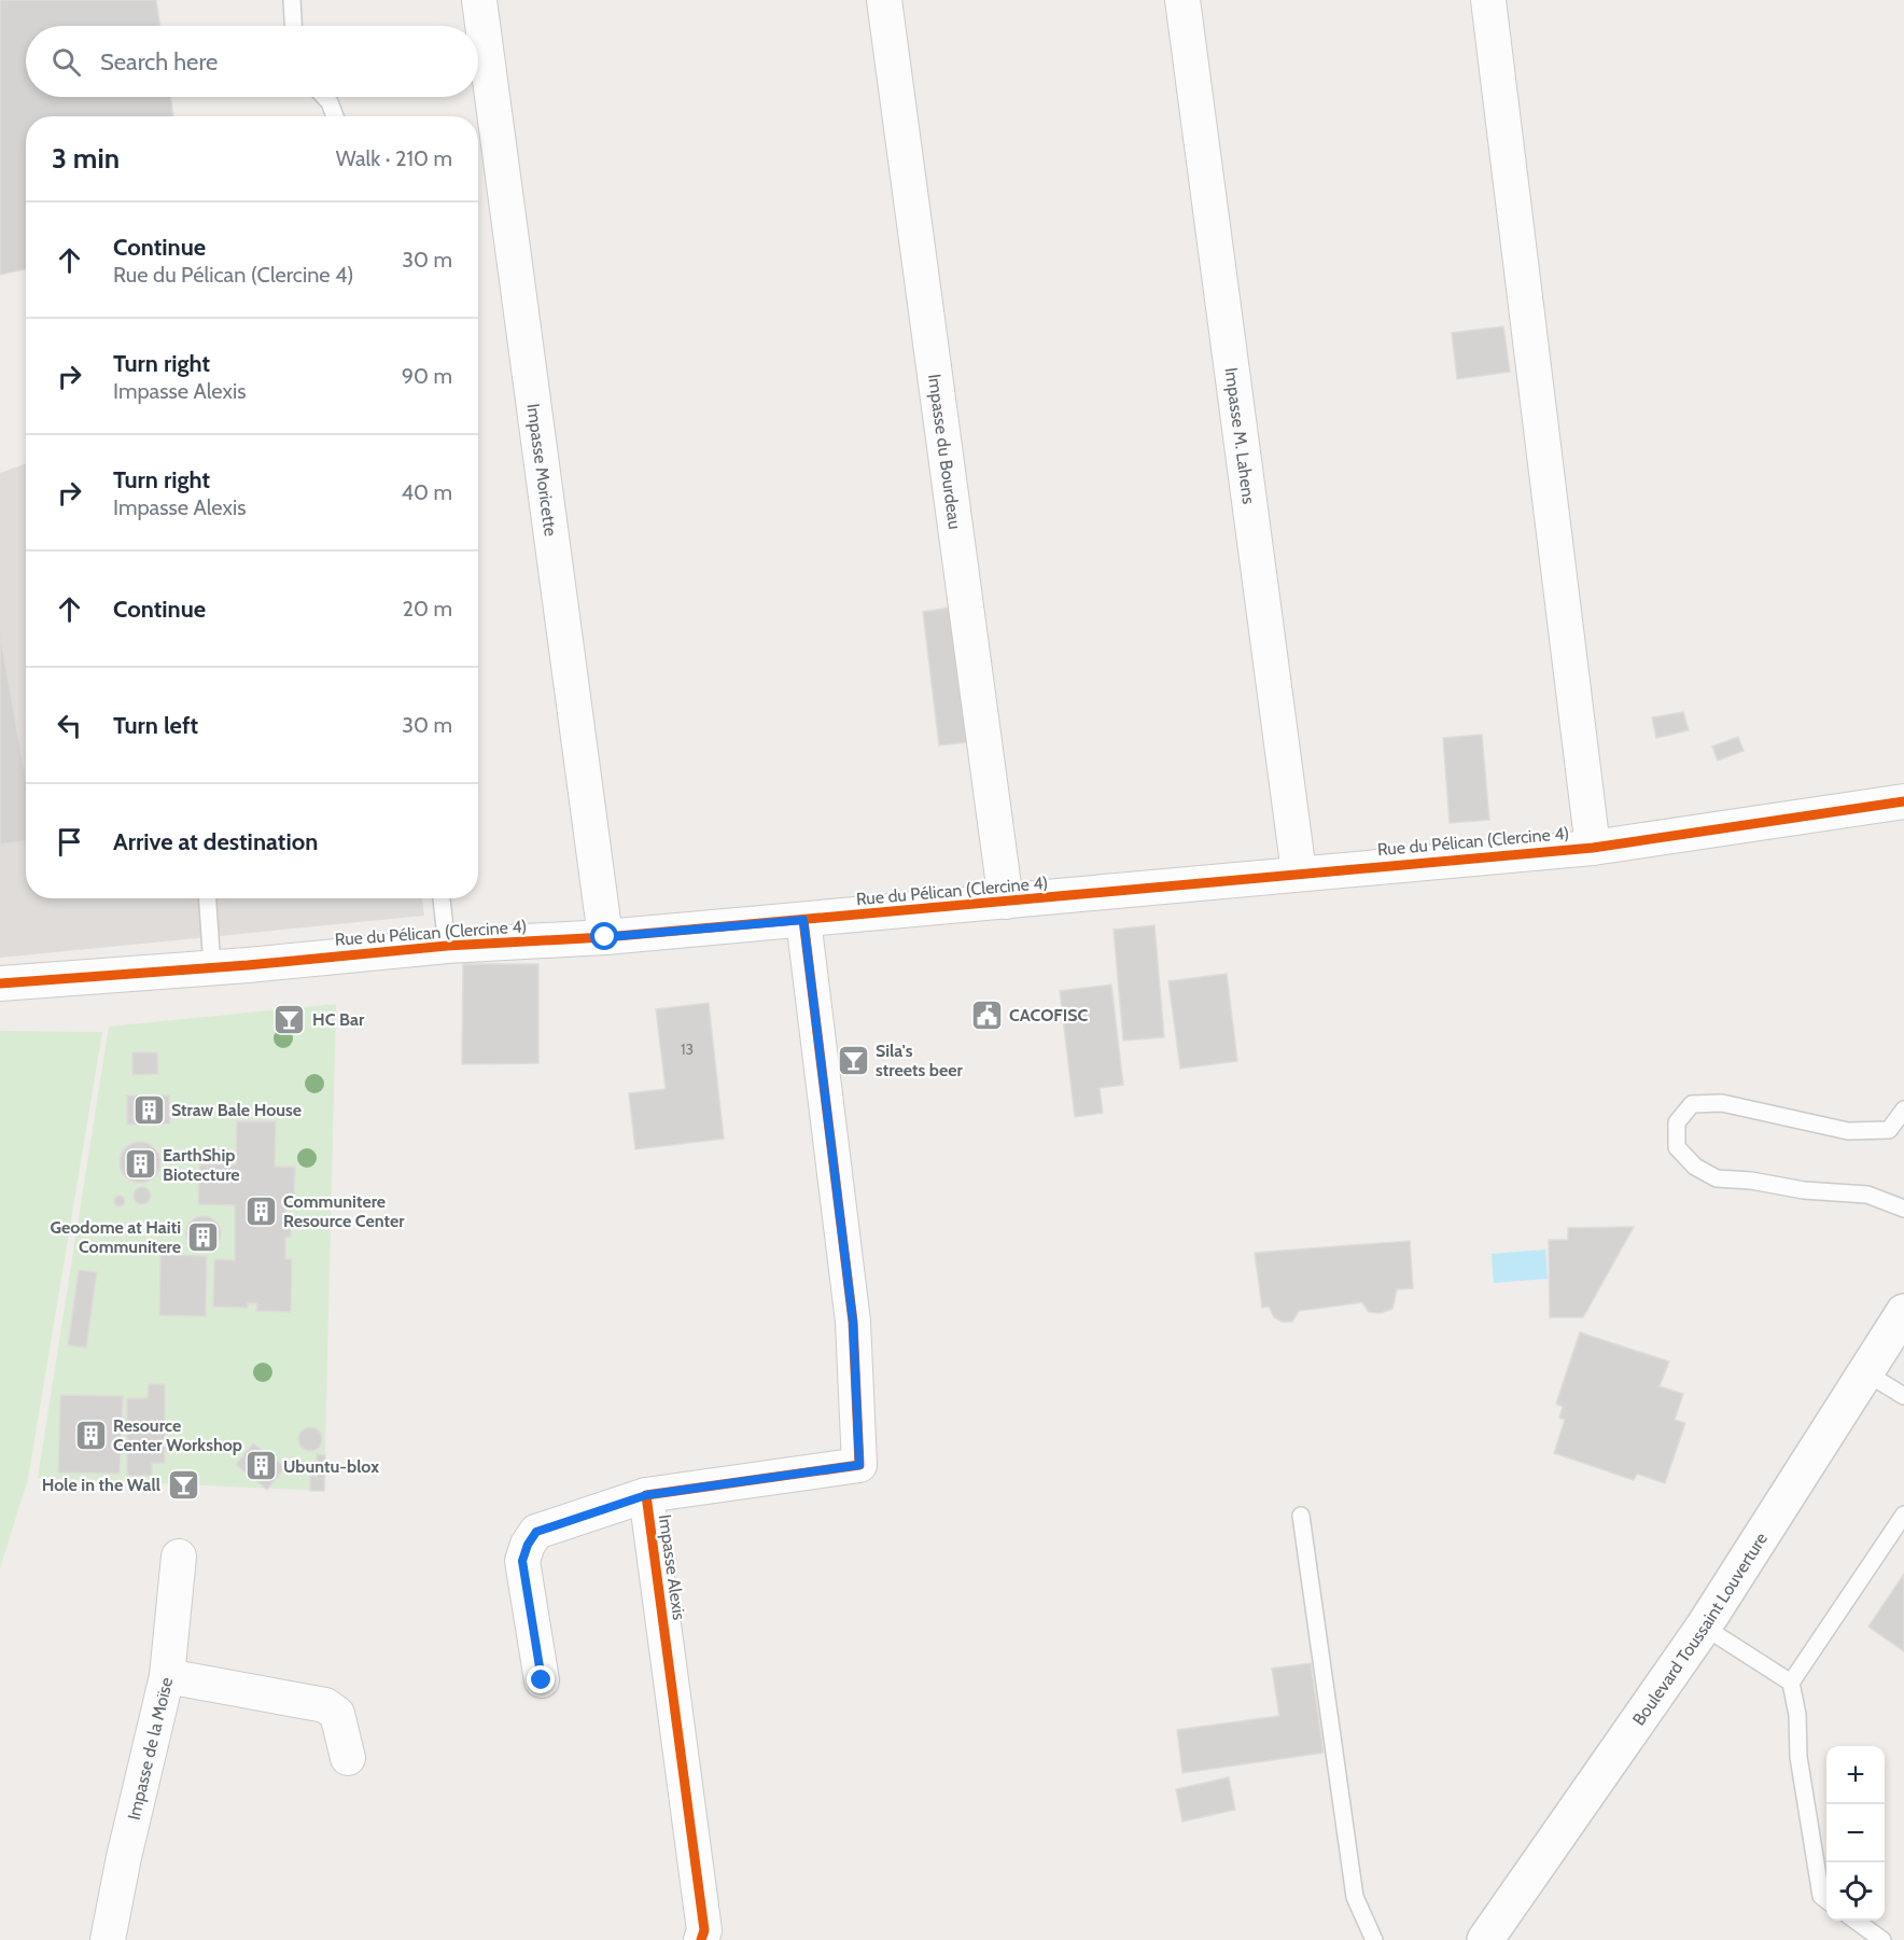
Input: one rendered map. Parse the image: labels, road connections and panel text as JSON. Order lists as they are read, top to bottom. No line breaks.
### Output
{"streets":{"main road":["Boulevard Toussaint Louverture"],"street":["Impasse M. Lahens","Impasse du Bourdeau","Impasse Moricette","Rue du Pélican (Clercine 4)","Impasse Alexis","Impasse de la Moïse"]},"crossings":[["Impasse M. Lahens","Rue du Pélican (Clercine 4)"],["Impasse du Bourdeau","Rue du Pélican (Clercine 4)"],["Impasse Moricette","Rue du Pélican (Clercine 4)"],["Rue du Pélican (Clercine 4)","Impasse Alexis"]],"places":{"public building":["CACOFISC"],"bar":["HC Bar","Sila's streets beer","Hole in the Wall"],"building":["Straw Bale House","EarthShip Biotecture","Communitere Resource Center","Geodome at Haiti Communitere","Resource Center Workshop","Ubuntu-blox"]},"house_numbers":["13"],"page":{"search":"Search here","heading":["3 min","Walk · 210 m"],"list":[["Continue","Rue du Pélican (Clercine 4)","30 m"],["Turn right","Impasse Alexis","90 m"],["Turn right","Impasse Alexis","40 m"],["Continue","20 m"],["Turn left","30 m"],"Arrive at destination"],"map_buttons":["+","−"]}}
